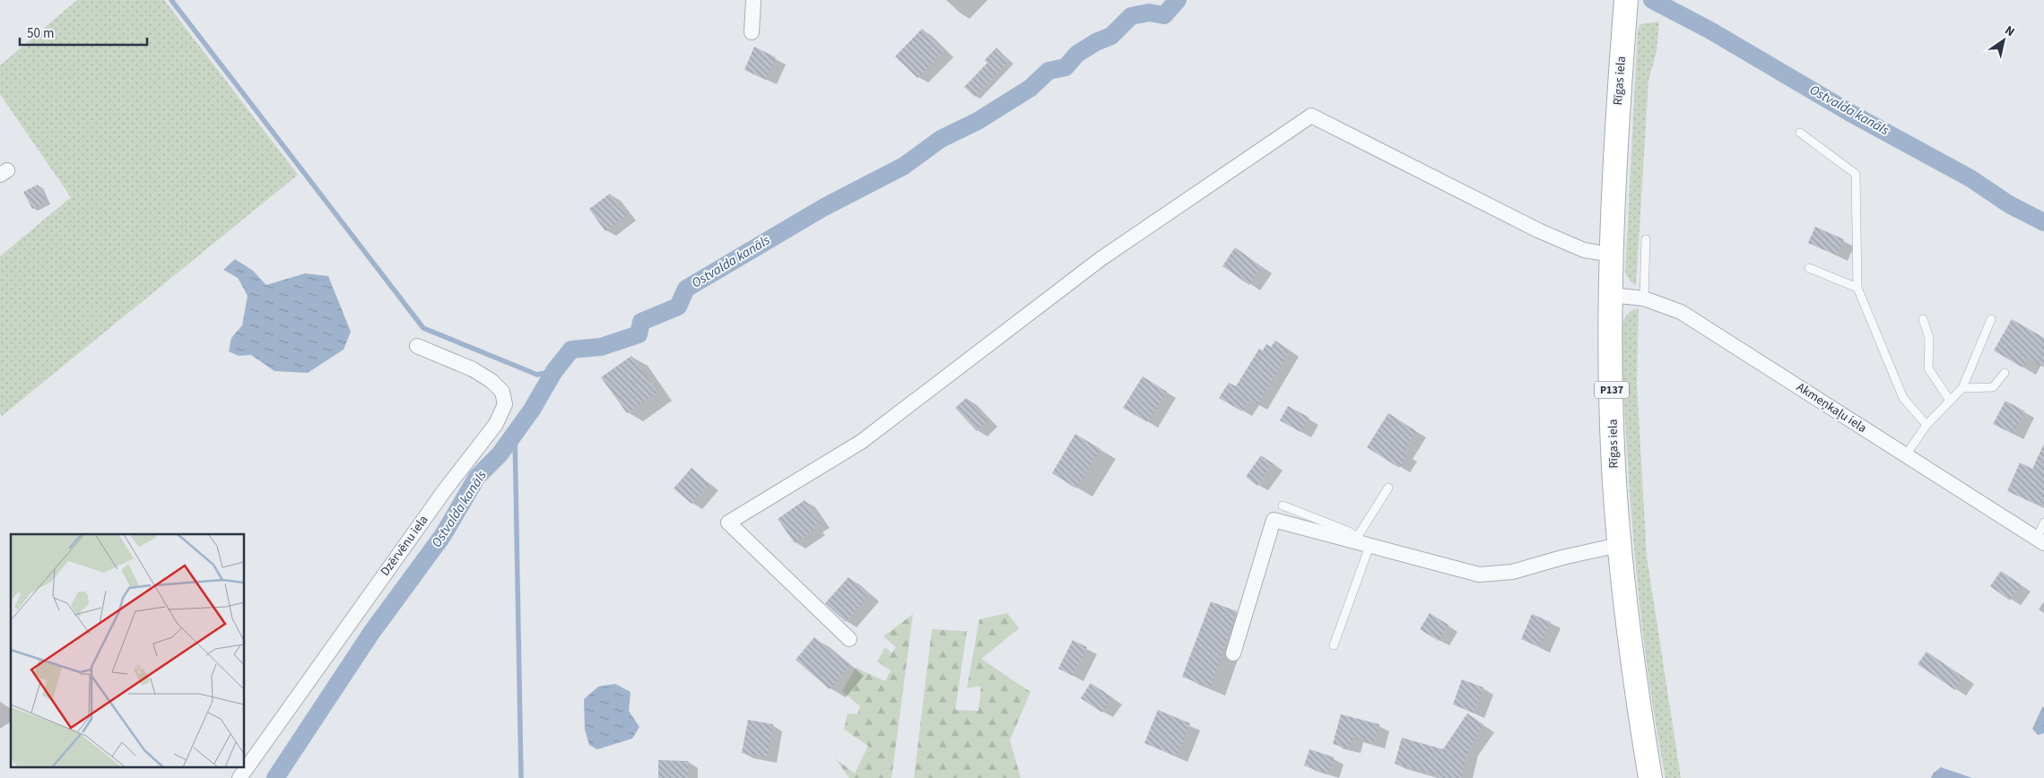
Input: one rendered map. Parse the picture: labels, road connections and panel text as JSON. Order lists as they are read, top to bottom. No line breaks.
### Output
{"streets":{"main road":["Rīgas iela","P137"],"street":["Akmeņkaļu iela","Dzērvēnu iela"]},"crossings":[["Rīgas iela","Akmeņkaļu iela"]],"water":["Ostvalda kanāls"],"scale_bar":"50 m","north":"top right"}
